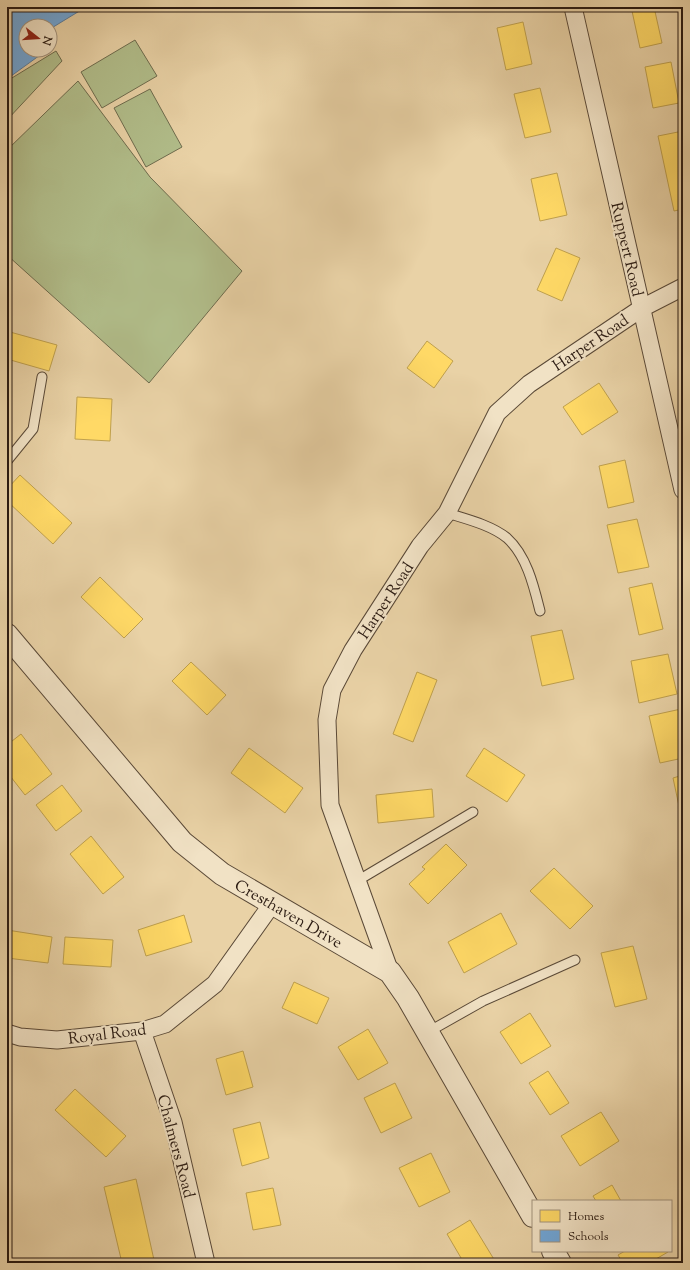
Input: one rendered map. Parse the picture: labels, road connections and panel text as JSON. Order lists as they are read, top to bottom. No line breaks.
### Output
{"streets":{"street":["Ruppert Road","Harper Road","Cresthaven Drive","Royal Road","Chalmers Road"]},"crossings":[["Ruppert Road","Harper Road"],["Harper Road","Cresthaven Drive"],["Cresthaven Drive","Royal Road"],["Royal Road","Chalmers Road"]],"legend":["Homes","Schools"],"north":"right"}
